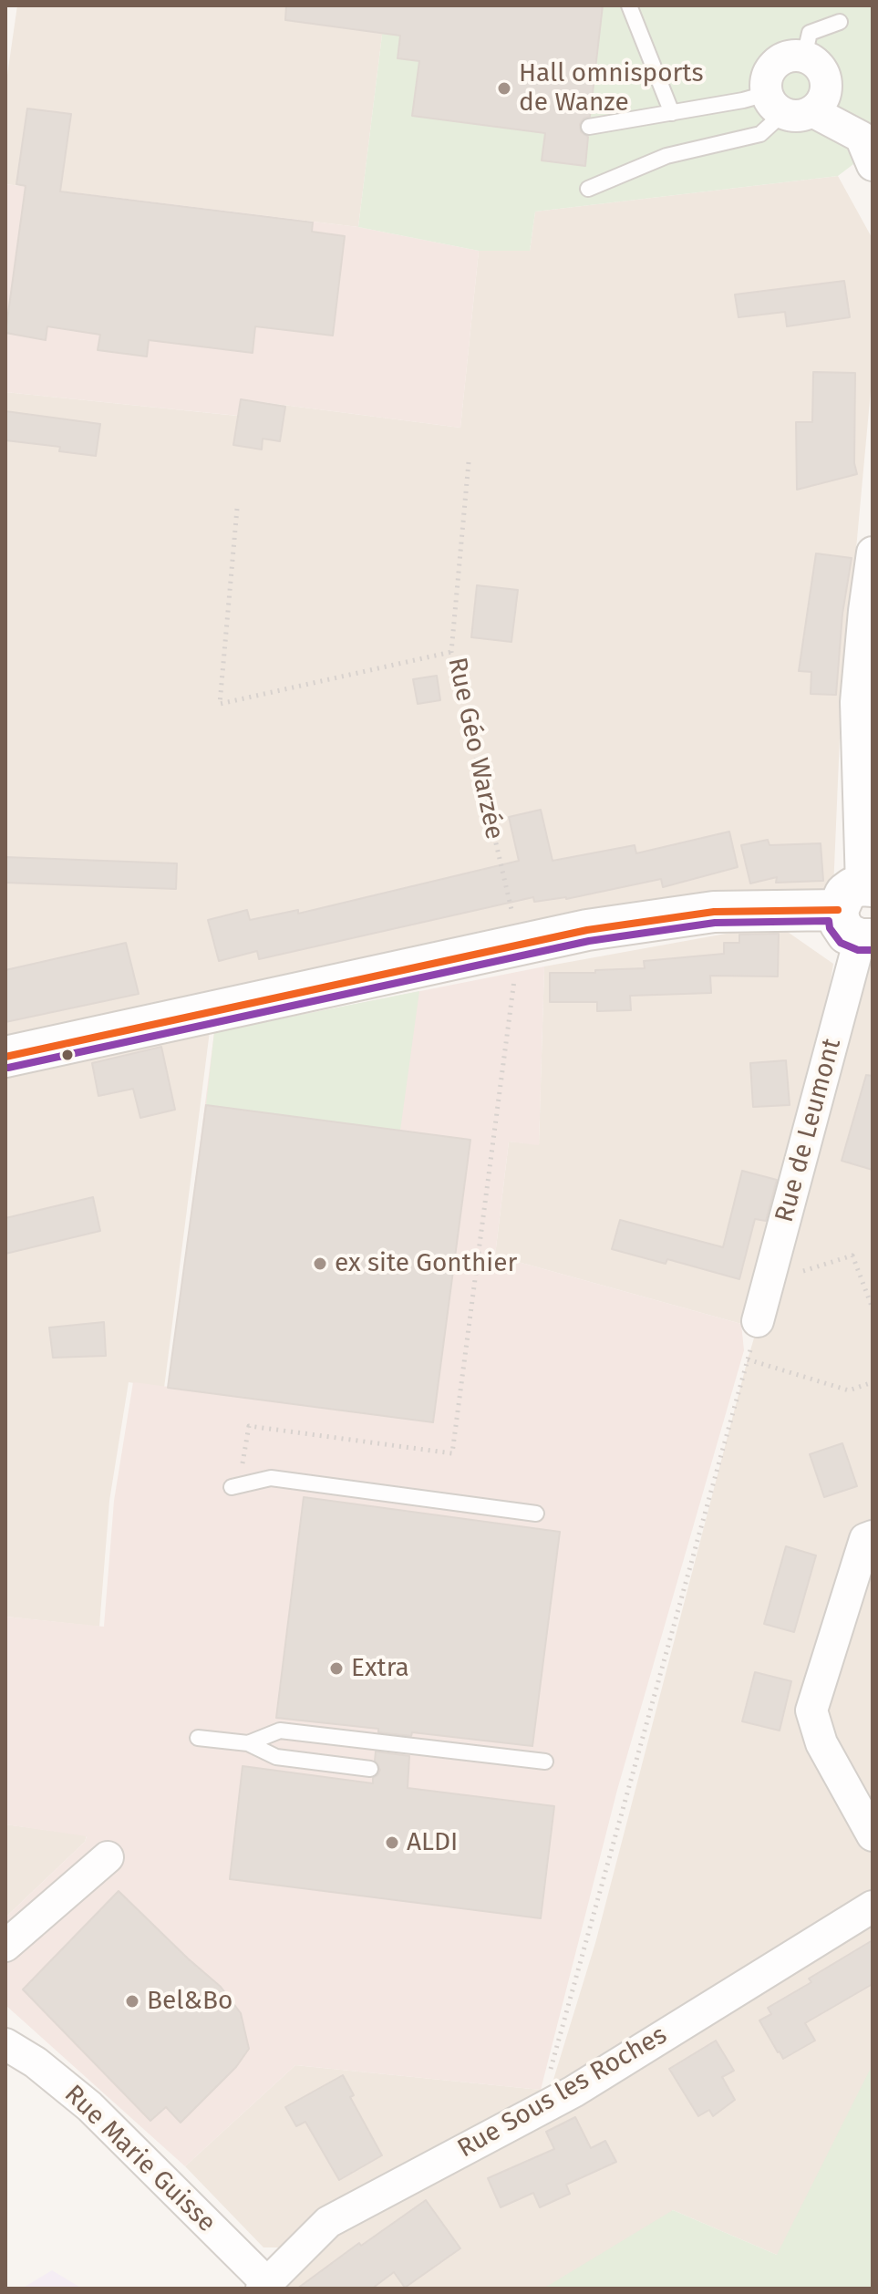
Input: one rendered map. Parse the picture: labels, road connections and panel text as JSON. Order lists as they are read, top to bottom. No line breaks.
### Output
{"streets":{"street":["Rue de Leumont","Rue Sous les Roches","Rue Marie Guisse"],"path":["Rue Géo Warzée"]},"crossings":[["Rue Sous les Roches","Rue Marie Guisse"]],"places":["Hall omnisports de Wanze","ex site Gonthier","Extra","ALDI","Bel&Bo"]}
